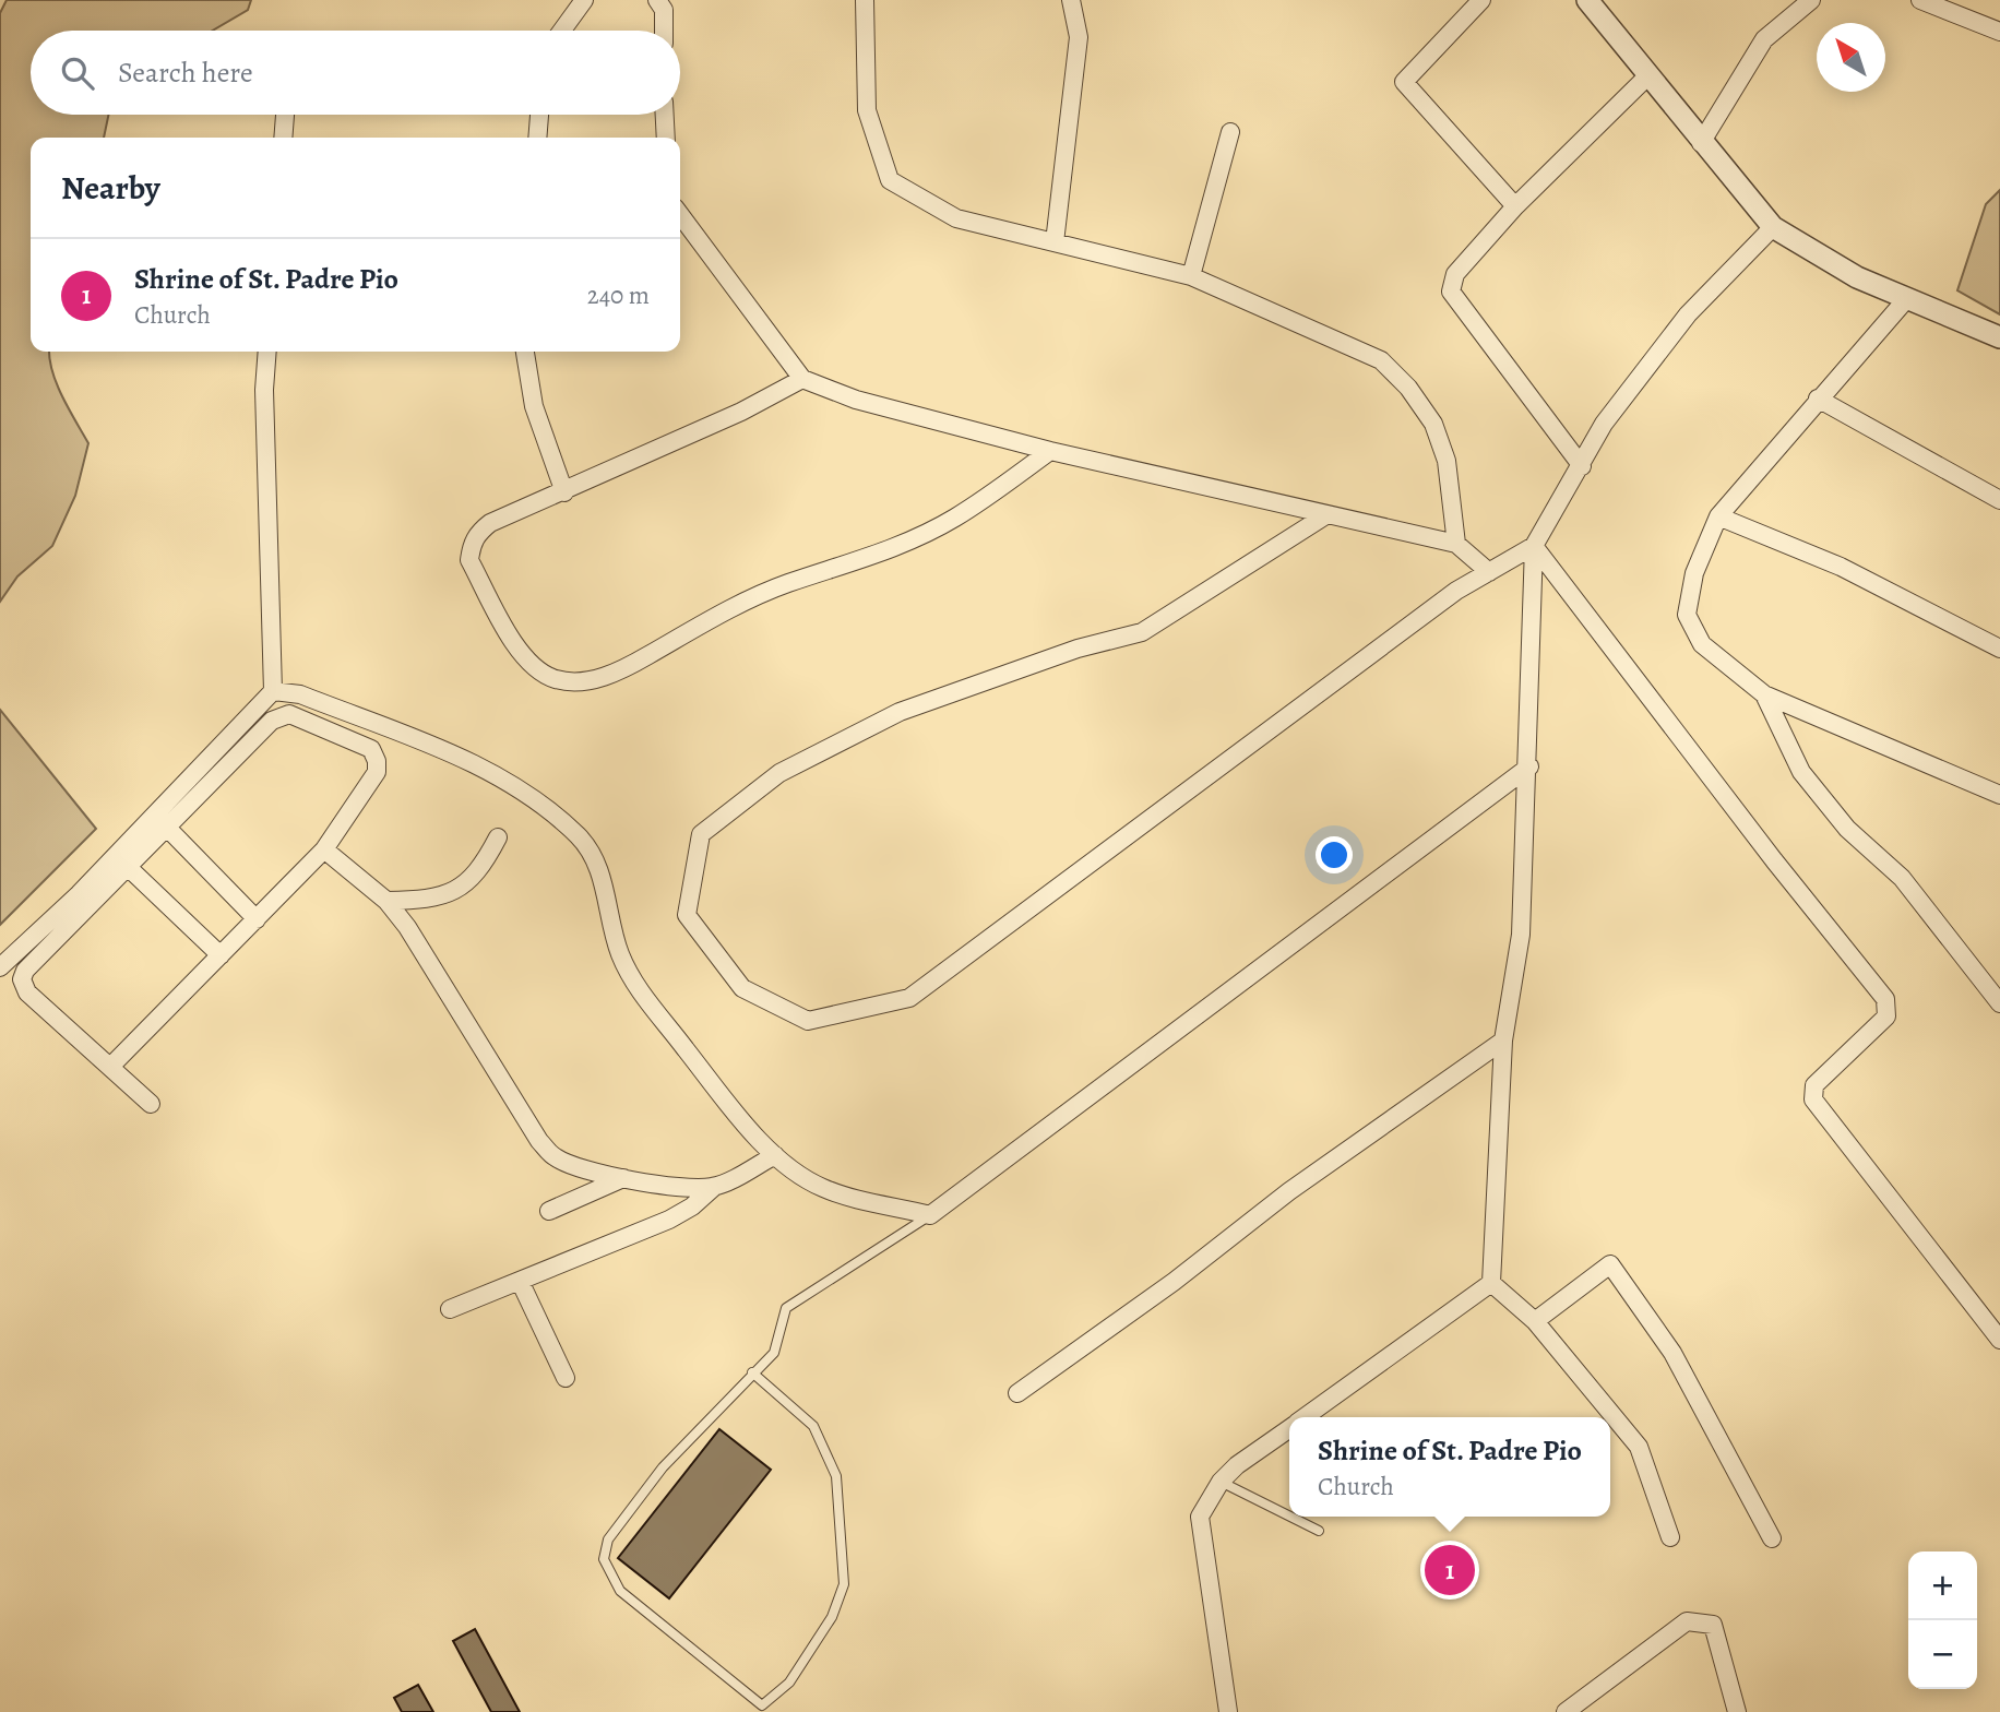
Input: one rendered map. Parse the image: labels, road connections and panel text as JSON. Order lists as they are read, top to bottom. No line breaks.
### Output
{"north":"top left","page":{"search":"Search here","heading":"Nearby","list":[{"mark":"1","name":"Shrine of St. Padre Pio","note":"Church","value":"240 m"}],"popup":["Shrine of St. Padre Pio","Church"],"pins":"1","map_buttons":["+","−"]}}
